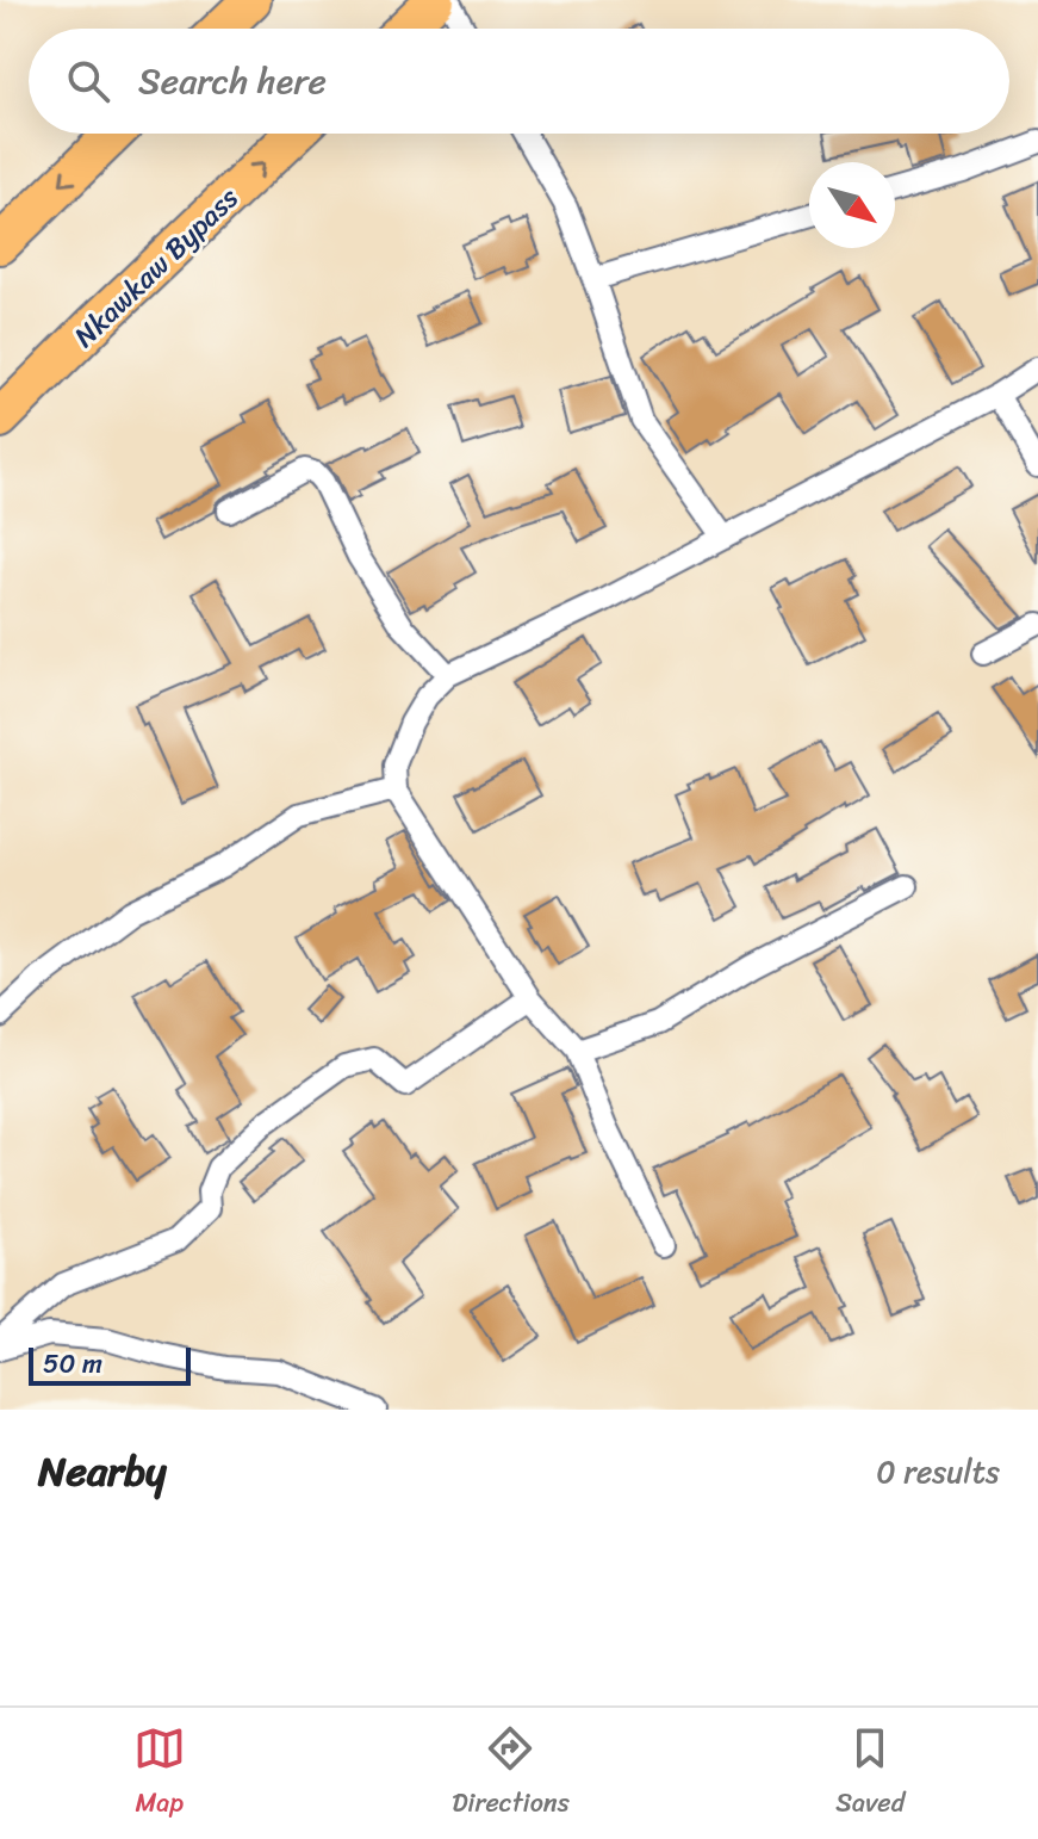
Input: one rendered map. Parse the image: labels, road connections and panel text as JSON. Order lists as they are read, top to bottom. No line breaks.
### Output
{"streets":{"highway":["Nkawkaw Bypass"]},"scale_bar":"50 m","north":"bottom right","page":{"search":"Search here","scale":"50 m","heading":["Nearby","0 results"],"nav":["Map","Directions","Saved"]}}
